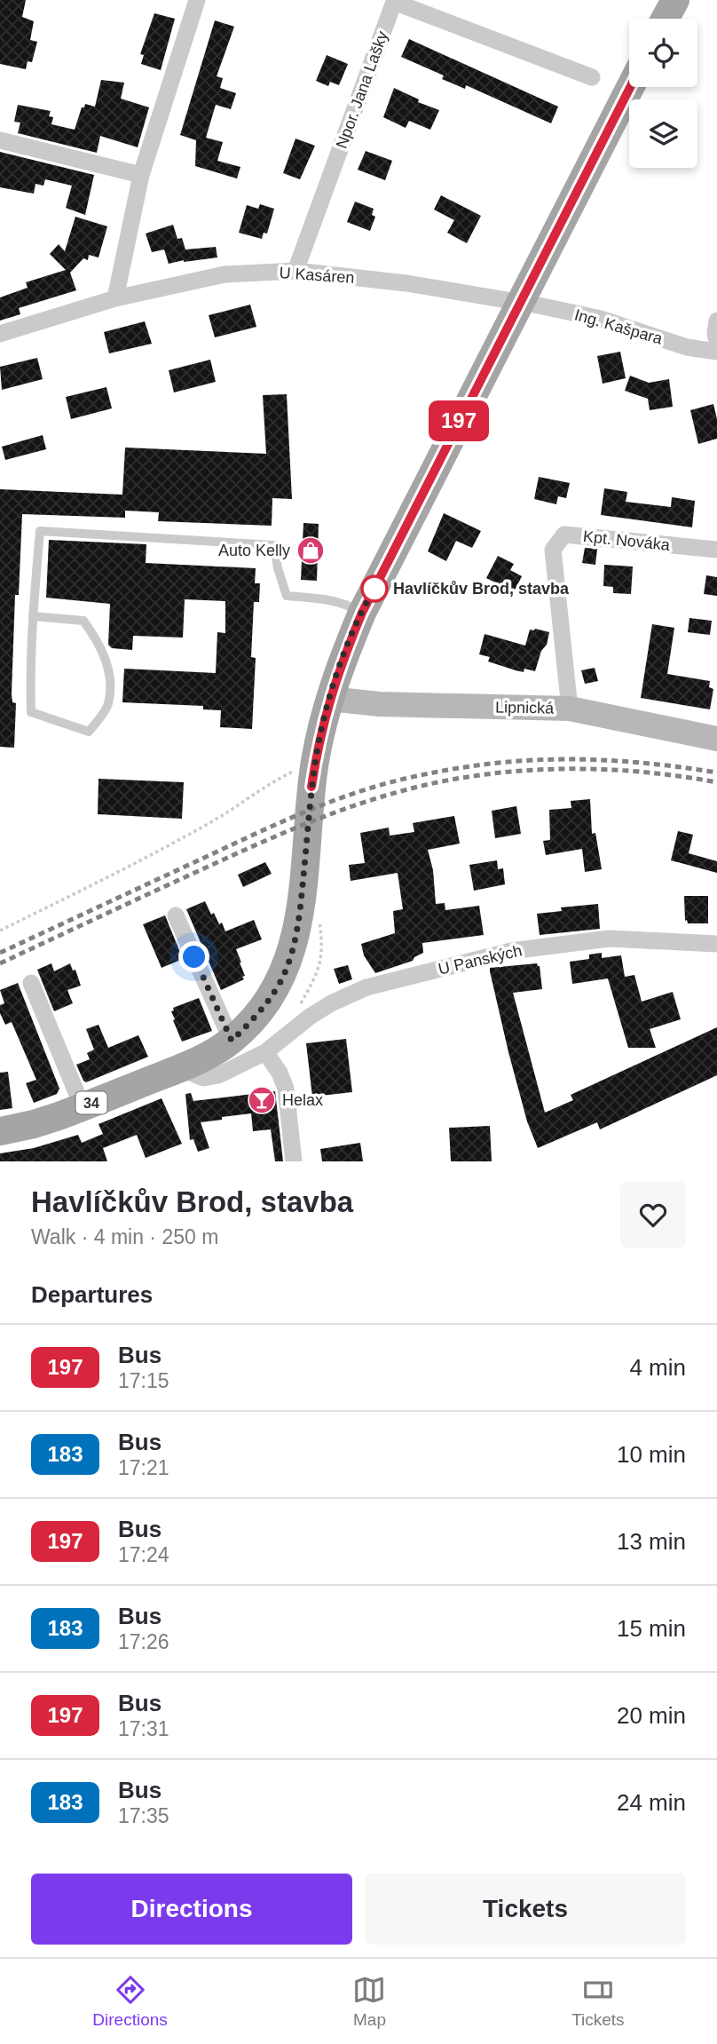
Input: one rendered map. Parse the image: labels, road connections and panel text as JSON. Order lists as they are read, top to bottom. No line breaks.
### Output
{"streets":{"main road":["34"],"street":["Npor. Jana Lašky","U Kasáren","Ing. Kašpara","Kpt. Nováka","Lipnická","U Panských"]},"crossings":[["Npor. Jana Lašky","U Kasáren"],["U Kasáren","Ing. Kašpara"],["U Kasáren","34"],["Ing. Kašpara","34"],["Kpt. Nováka","Lipnická"],["Lipnická","34"],["U Panských","34"]],"places":{"shop":["Auto Kelly"],"other":["Havlíčkův Brod, stavba"],"bar":["Helax"]},"lines":["bus line 197"],"page":{"on_map":"197","heading":[["Havlíčkův Brod, stavba","Walk · 4 min · 250 m"],"Departures"],"list":[{"mark":"197","name":"Bus","note":"17:15","value":"4 min"},{"mark":"183","name":"Bus","note":"17:21","value":"10 min"},{"mark":"197","name":"Bus","note":"17:24","value":"13 min"},{"mark":"183","name":"Bus","note":"17:26","value":"15 min"},{"mark":"197","name":"Bus","note":"17:31","value":"20 min"},{"mark":"183","name":"Bus","note":"17:35","value":"24 min"}],"buttons":["Directions","Tickets"],"tabs":["Directions","Map","Tickets"]}}
